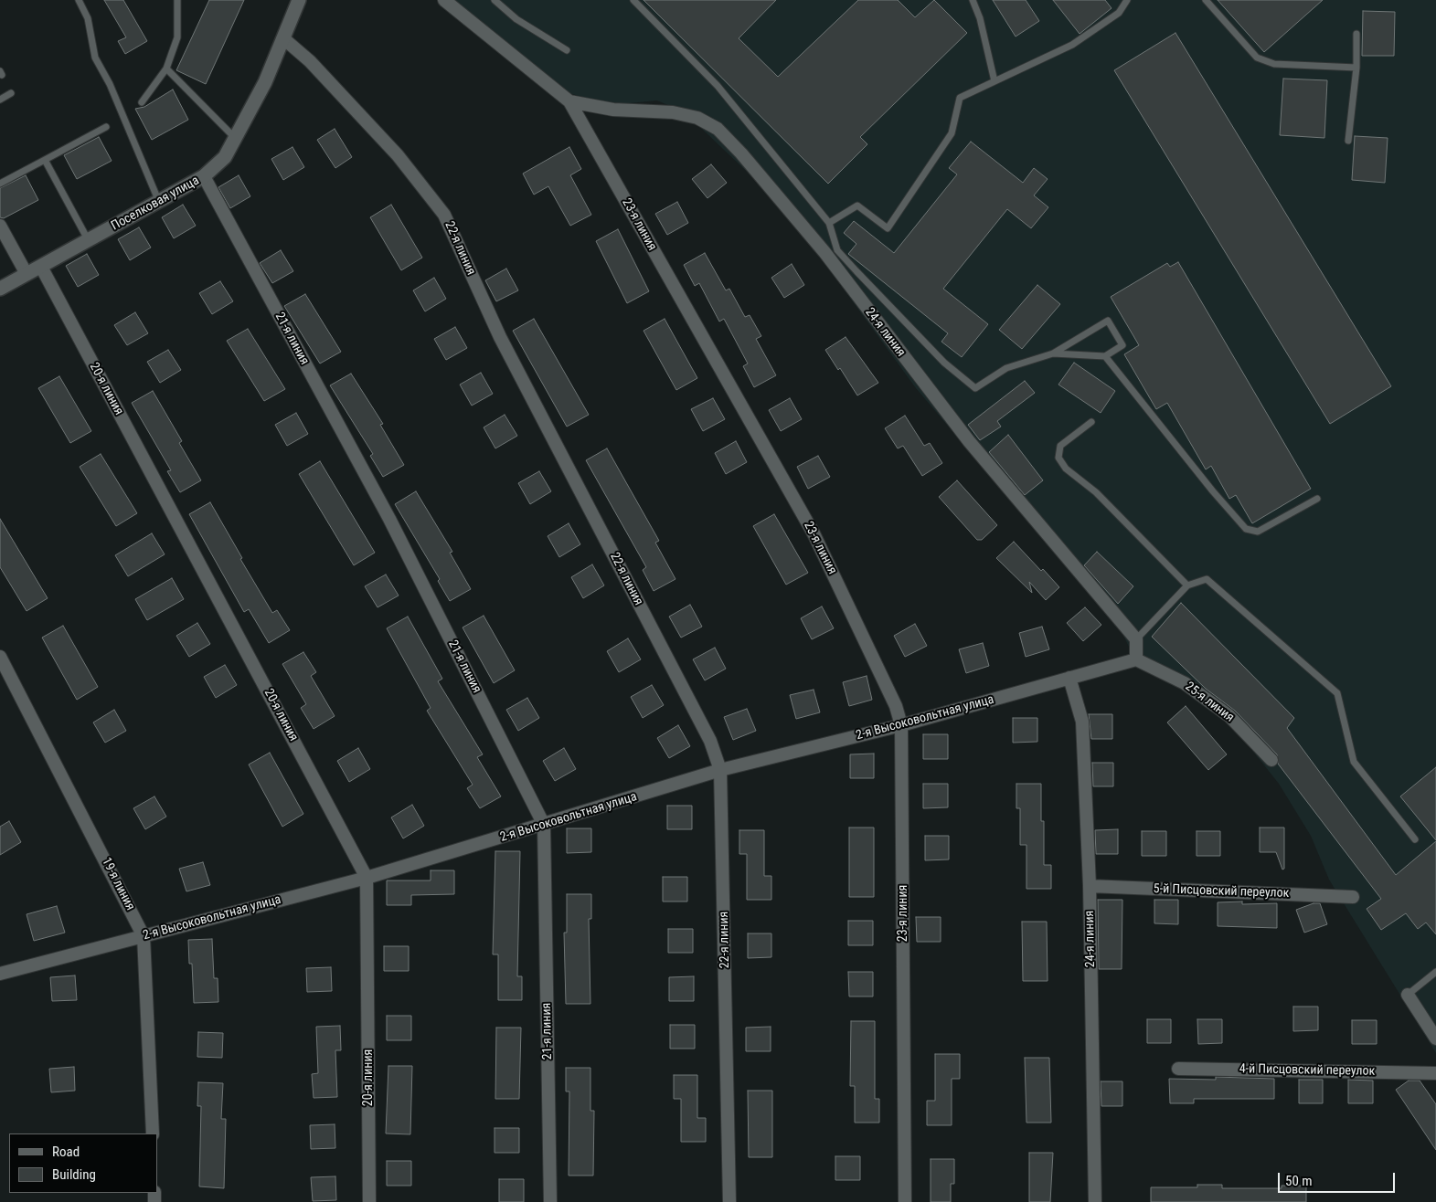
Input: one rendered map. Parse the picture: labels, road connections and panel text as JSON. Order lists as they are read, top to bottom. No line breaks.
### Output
{"streets":{"street":["Поселковая улица","23-я линия","22-я линия","24-я линия","21-я линия","20-я линия","25-я линия","2-я Высоковольтная улица","19-я линия","5-й Писцовский переулок","4-й Писцовский переулок"]},"crossings":[["Поселковая улица","22-я линия"],["Поселковая улица","21-я линия"],["Поселковая улица","20-я линия"],["23-я линия","24-я линия"],["23-я линия","2-я Высоковольтная улица"],["22-я линия","2-я Высоковольтная улица"],["24-я линия","2-я Высоковольтная улица"],["24-я линия","5-й Писцовский переулок"],["21-я линия","2-я Высоковольтная улица"],["20-я линия","2-я Высоковольтная улица"],["25-я линия","2-я Высоковольтная улица"],["2-я Высоковольтная улица","19-я линия"]],"legend":["Road","Building"],"scale_bar":"50 m"}
